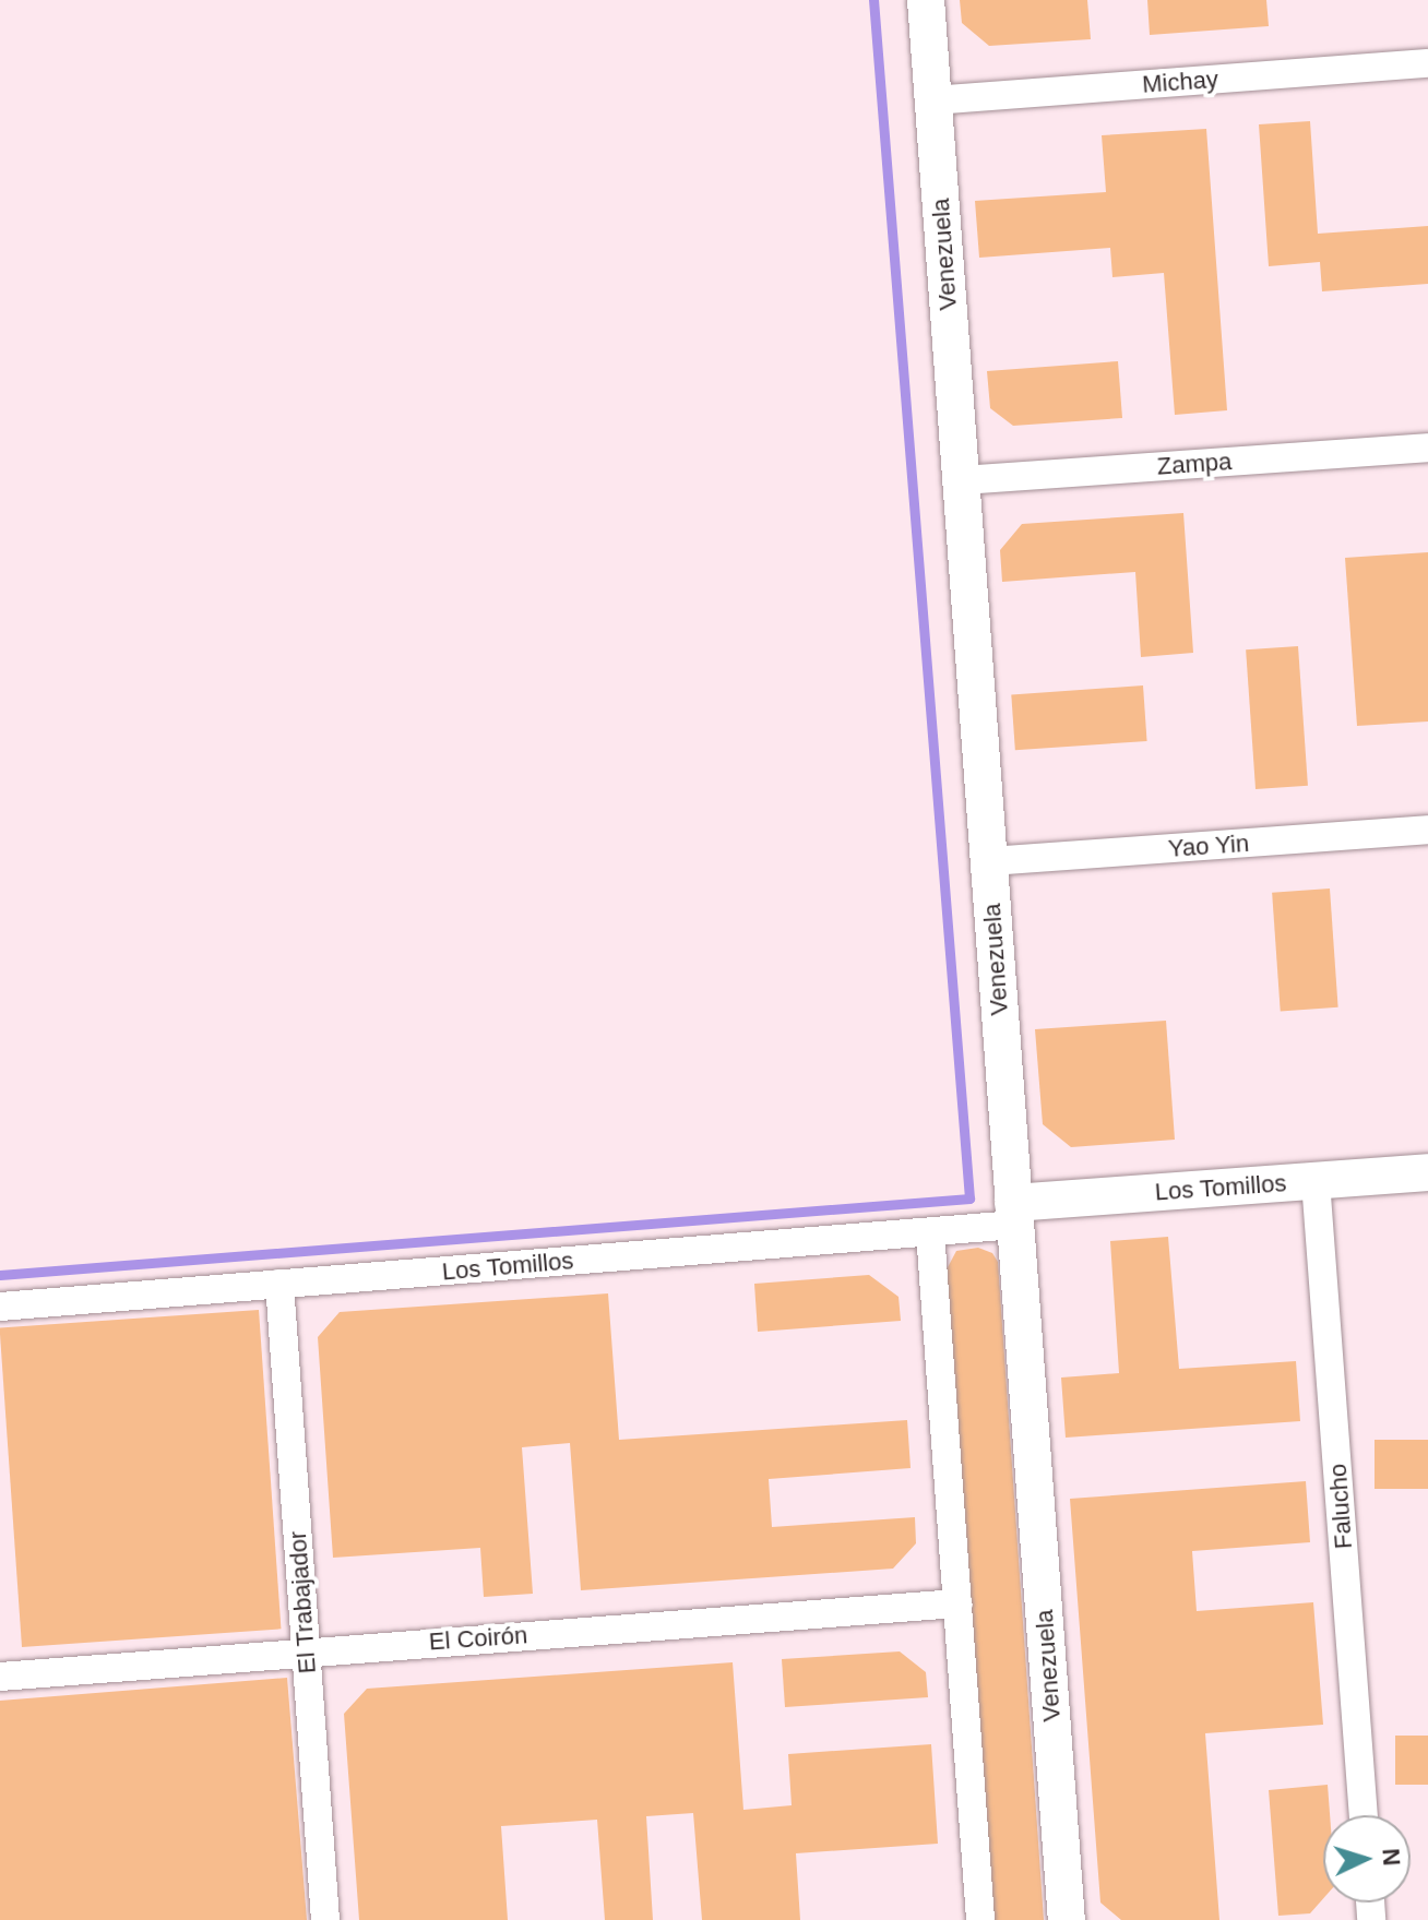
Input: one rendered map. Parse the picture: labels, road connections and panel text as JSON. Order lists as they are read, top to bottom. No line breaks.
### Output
{"streets":{"street":["Michay","Venezuela","Zampa","Yao Yin","Los Tomillos","Falucho","El Trabajador","El Coirón"]},"crossings":[["Michay","Venezuela"],["Venezuela","Zampa"],["Venezuela","Yao Yin"],["Venezuela","Los Tomillos"],["Los Tomillos","Falucho"],["Los Tomillos","El Trabajador"],["El Trabajador","El Coirón"]],"north":"right"}
